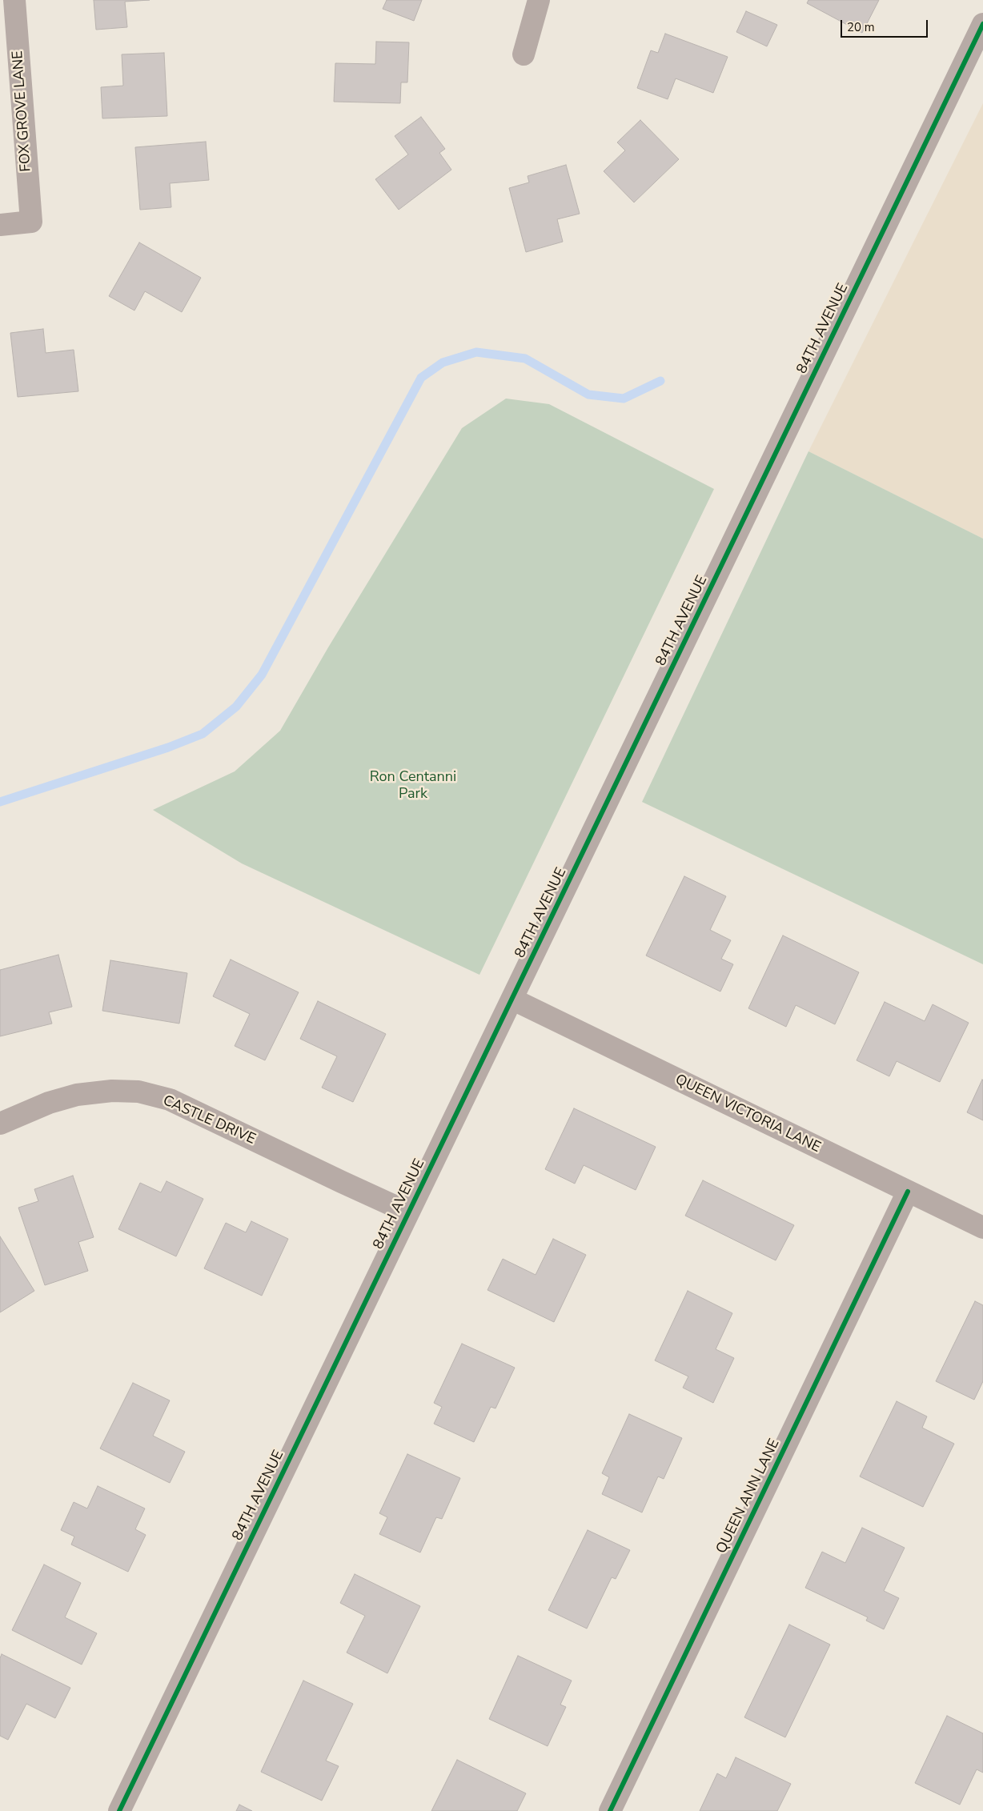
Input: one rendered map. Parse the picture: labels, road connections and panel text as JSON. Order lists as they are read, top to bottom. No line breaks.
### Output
{"streets":{"street":["FOX GROVE LANE","84TH AVENUE","QUEEN VICTORIA LANE","CASTLE DRIVE","QUEEN ANN LANE"]},"crossings":[["84TH AVENUE","QUEEN VICTORIA LANE"],["84TH AVENUE","CASTLE DRIVE"],["QUEEN VICTORIA LANE","QUEEN ANN LANE"]],"parks":["Ron Centanni Park"],"scale_bar":"20 m"}
